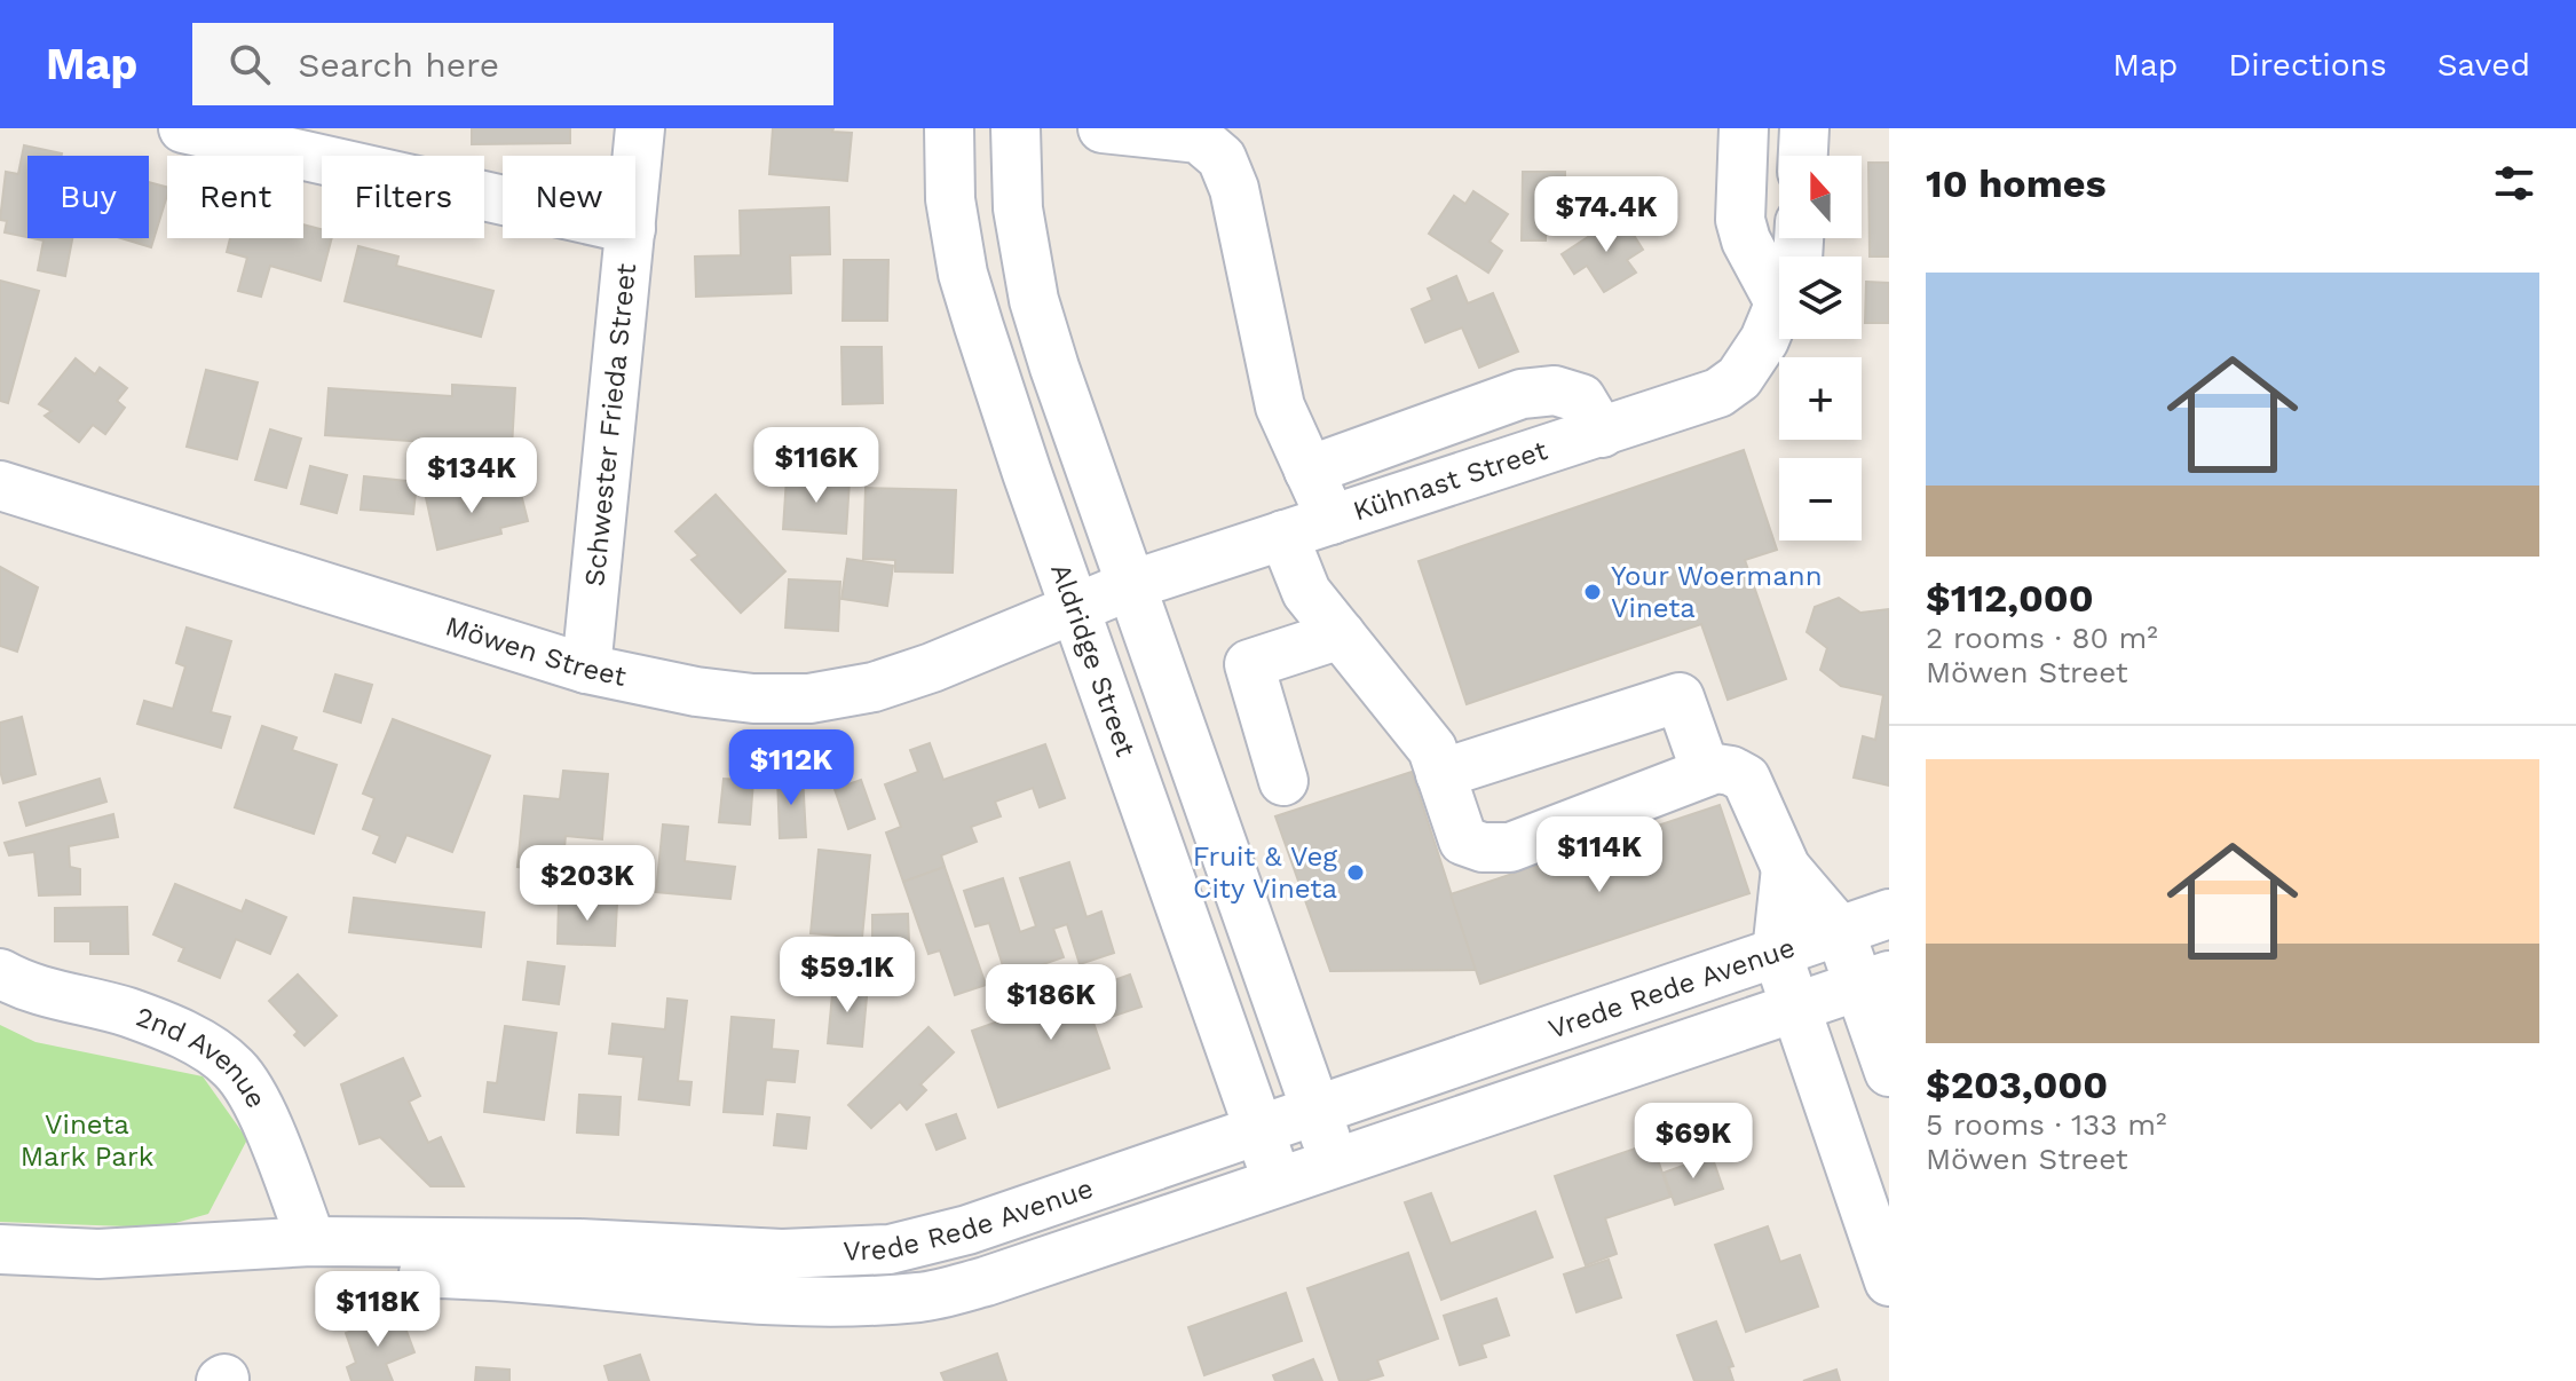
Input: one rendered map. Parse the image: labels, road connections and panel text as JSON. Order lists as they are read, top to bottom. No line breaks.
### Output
{"streets":{"street":["Schwester Frieda Street","Kühnast Street","Möwen Street","Aldridge Street","Vrede Rede Avenue","2nd Avenue"]},"crossings":[["Schwester Frieda Street","Möwen Street"],["Kühnast Street","Möwen Street"],["Kühnast Street","Aldridge Street"],["Möwen Street","Aldridge Street"],["Aldridge Street","Vrede Rede Avenue"],["Vrede Rede Avenue","2nd Avenue"]],"parks":["Vineta Mark Park"],"places":["Your Woermann Vineta","Fruit & Veg City Vineta"],"north":"top","page":{"header":"Map","search":"Search here","nav":["Map","Directions","Saved"],"heading":"10 homes","map_buttons":["+","−"],"chip":["Buy","Rent","Filters","New"],"price":["$74.4K","$116K","$134K","$112K","$114K","$203K","$59.1K","$186K","$69K","$118K"],"list":[{"name":"$112,000","note":"2 rooms · 80 m² · Möwen Street"},{"name":"$203,000","note":"5 rooms · 133 m² · Möwen Street"}]}}
